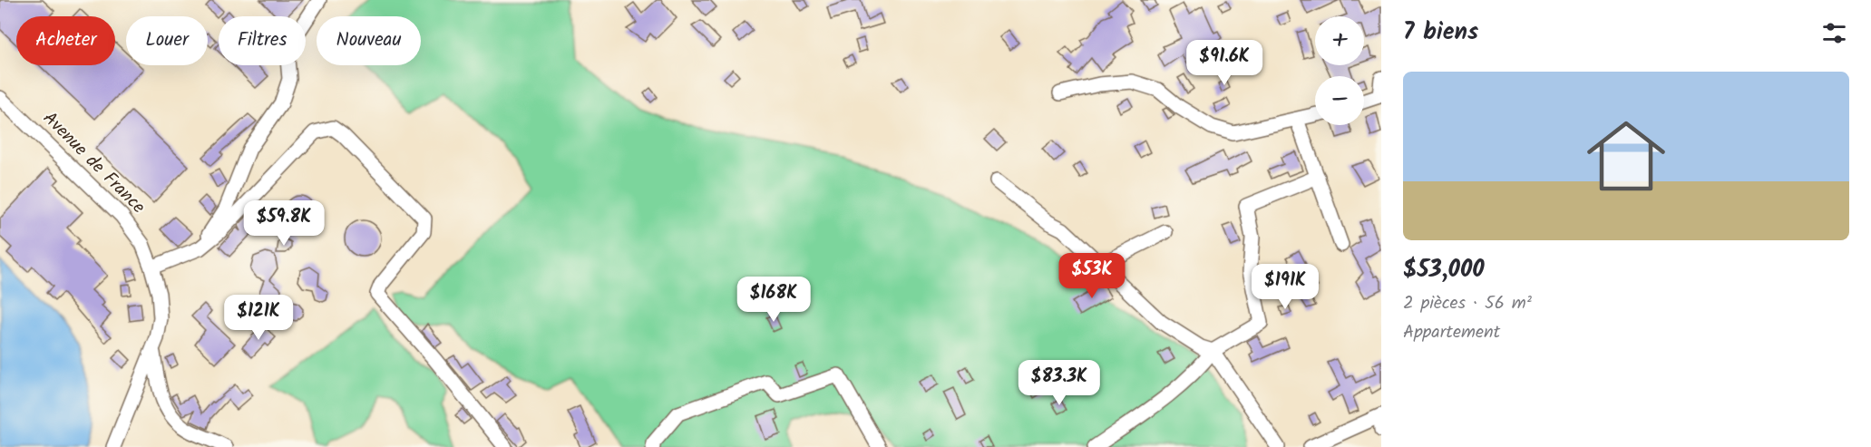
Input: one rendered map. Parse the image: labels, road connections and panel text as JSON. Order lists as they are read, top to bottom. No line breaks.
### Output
{"streets":{"street":["Avenue de France"]},"page":{"heading":"7 biens","map_buttons":["+","−"],"chip":["Acheter","Louer","Filtres","Nouveau"],"price":["$91.6K","$59.8K","$53K","$191K","$168K","$121K","$83.3K"],"list":[{"name":"$53,000","note":"2 pièces · 56 m² · Appartement"}]}}
